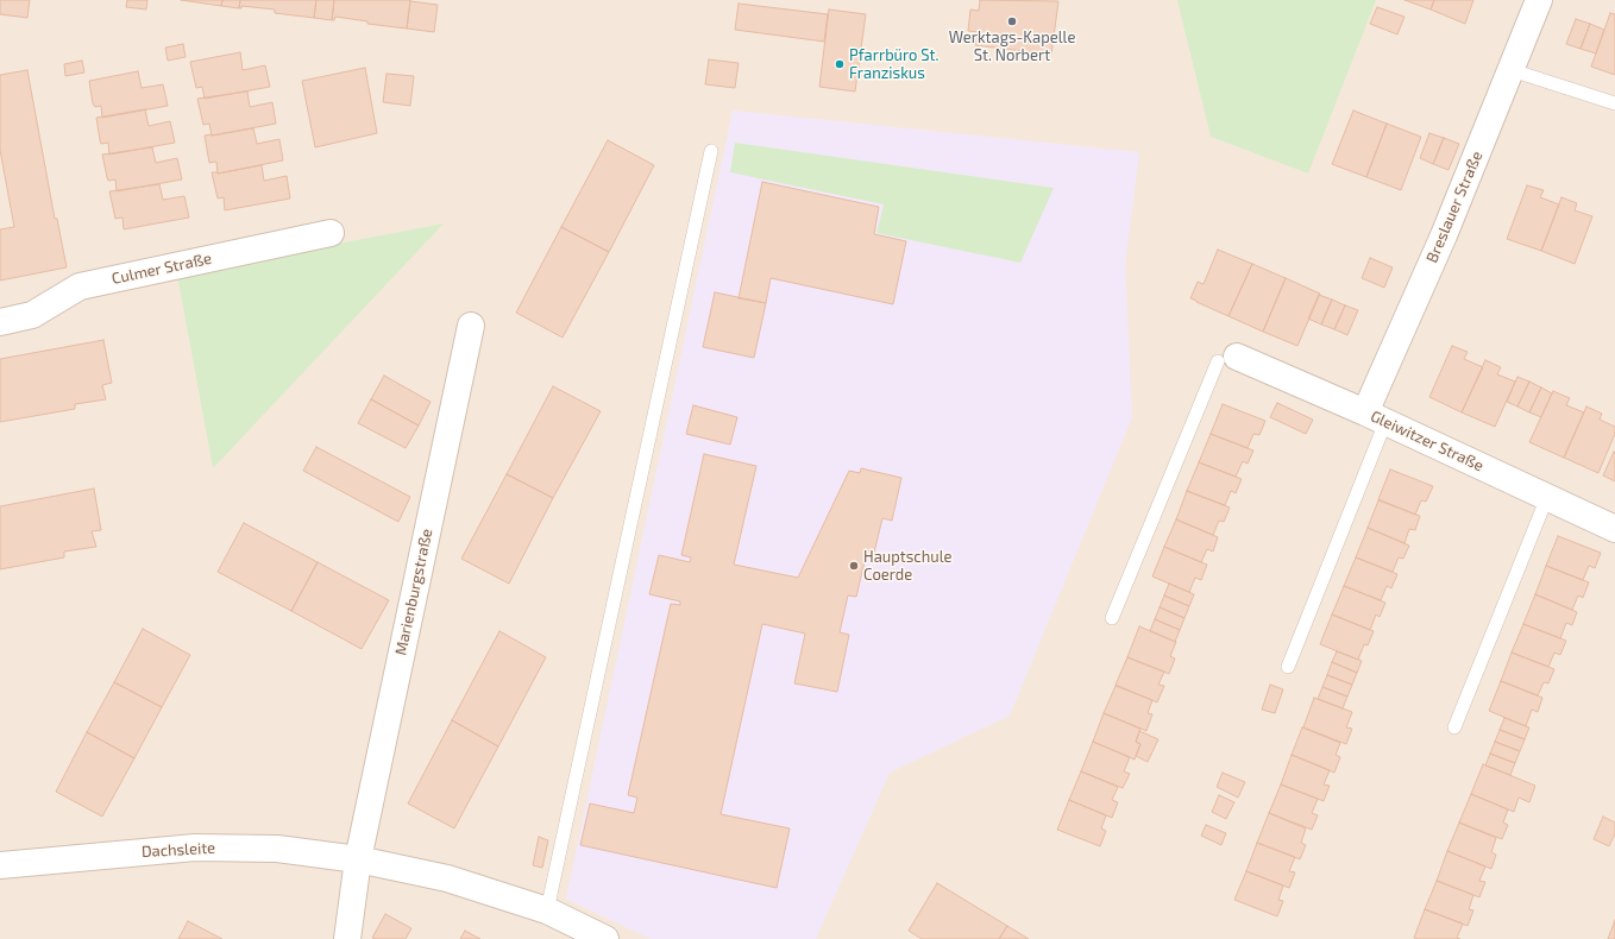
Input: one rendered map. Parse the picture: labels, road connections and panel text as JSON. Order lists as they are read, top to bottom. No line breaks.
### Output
{"streets":{"street":["Breslauer Straße","Culmer Straße","Gleiwitzer Straße","Marienburgstraße","Dachsleite"]},"crossings":[["Breslauer Straße","Gleiwitzer Straße"],["Marienburgstraße","Dachsleite"]],"places":["Werktags-Kapelle St. Norbert","Pfarrbüro St. Franziskus","Hauptschule Coerde"]}
